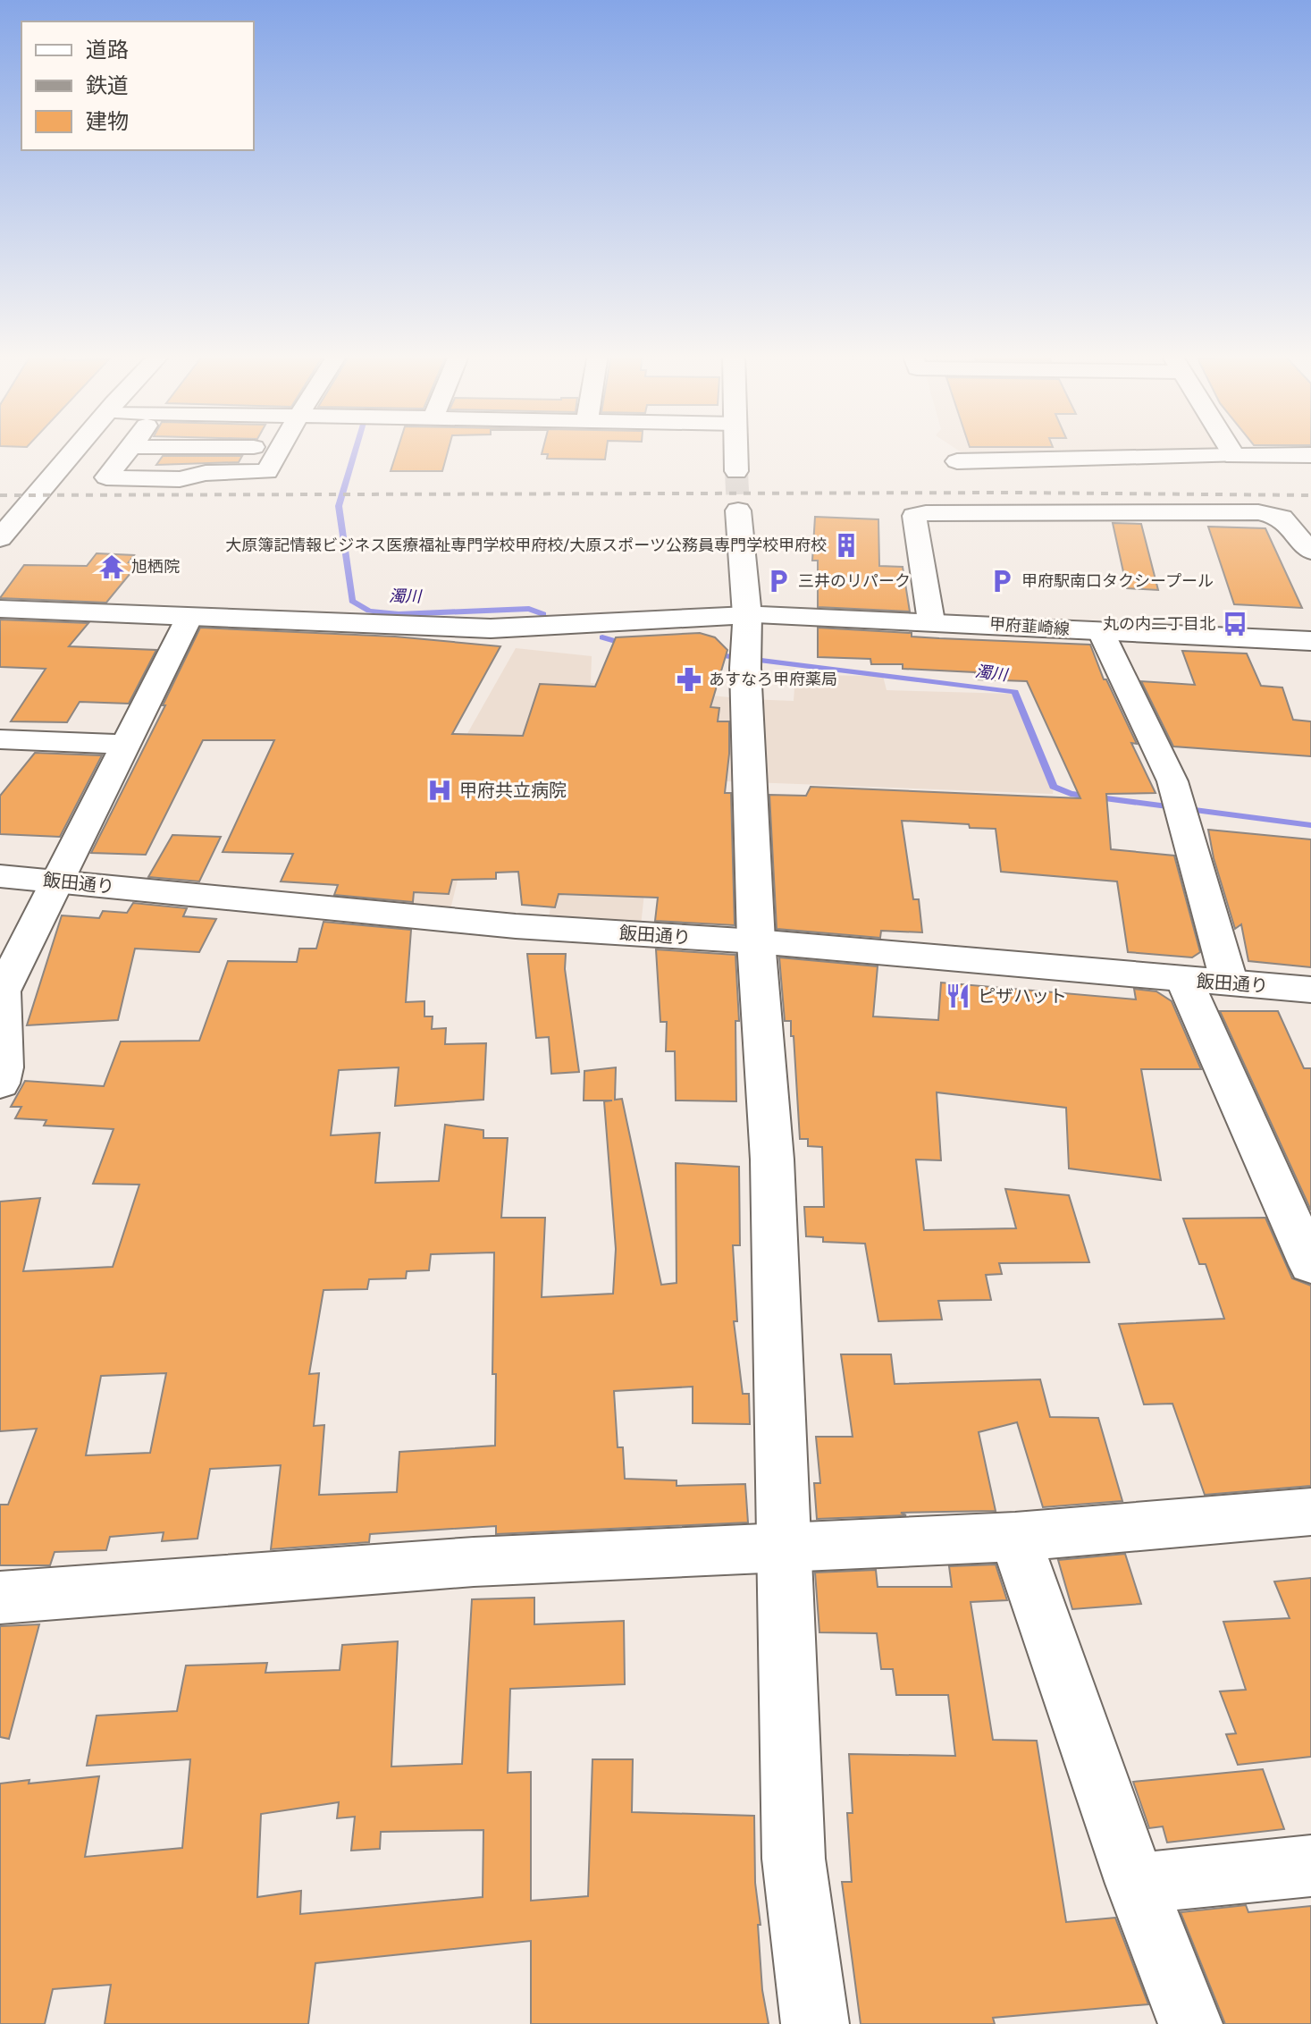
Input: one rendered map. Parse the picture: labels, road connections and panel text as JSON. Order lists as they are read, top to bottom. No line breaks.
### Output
{"streets":{"street":["甲府韮崎線","飯田通り"]},"water":["濁川"],"places":{"building":["大原簿記情報ビジネス医療福祉専門学校甲府校/大原スポーツ公務員専門学校甲府校"],"temple":["旭栖院"],"parking":["三井のリパーク","甲府駅南口タクシープール"],"bus stop":["丸の内二丁目北"],"pharmacy":["あすなろ甲府薬局"],"hospital":["甲府共立病院"],"restaurant":["ピザハット"]},"legend":["道路","鉄道","建物"]}
